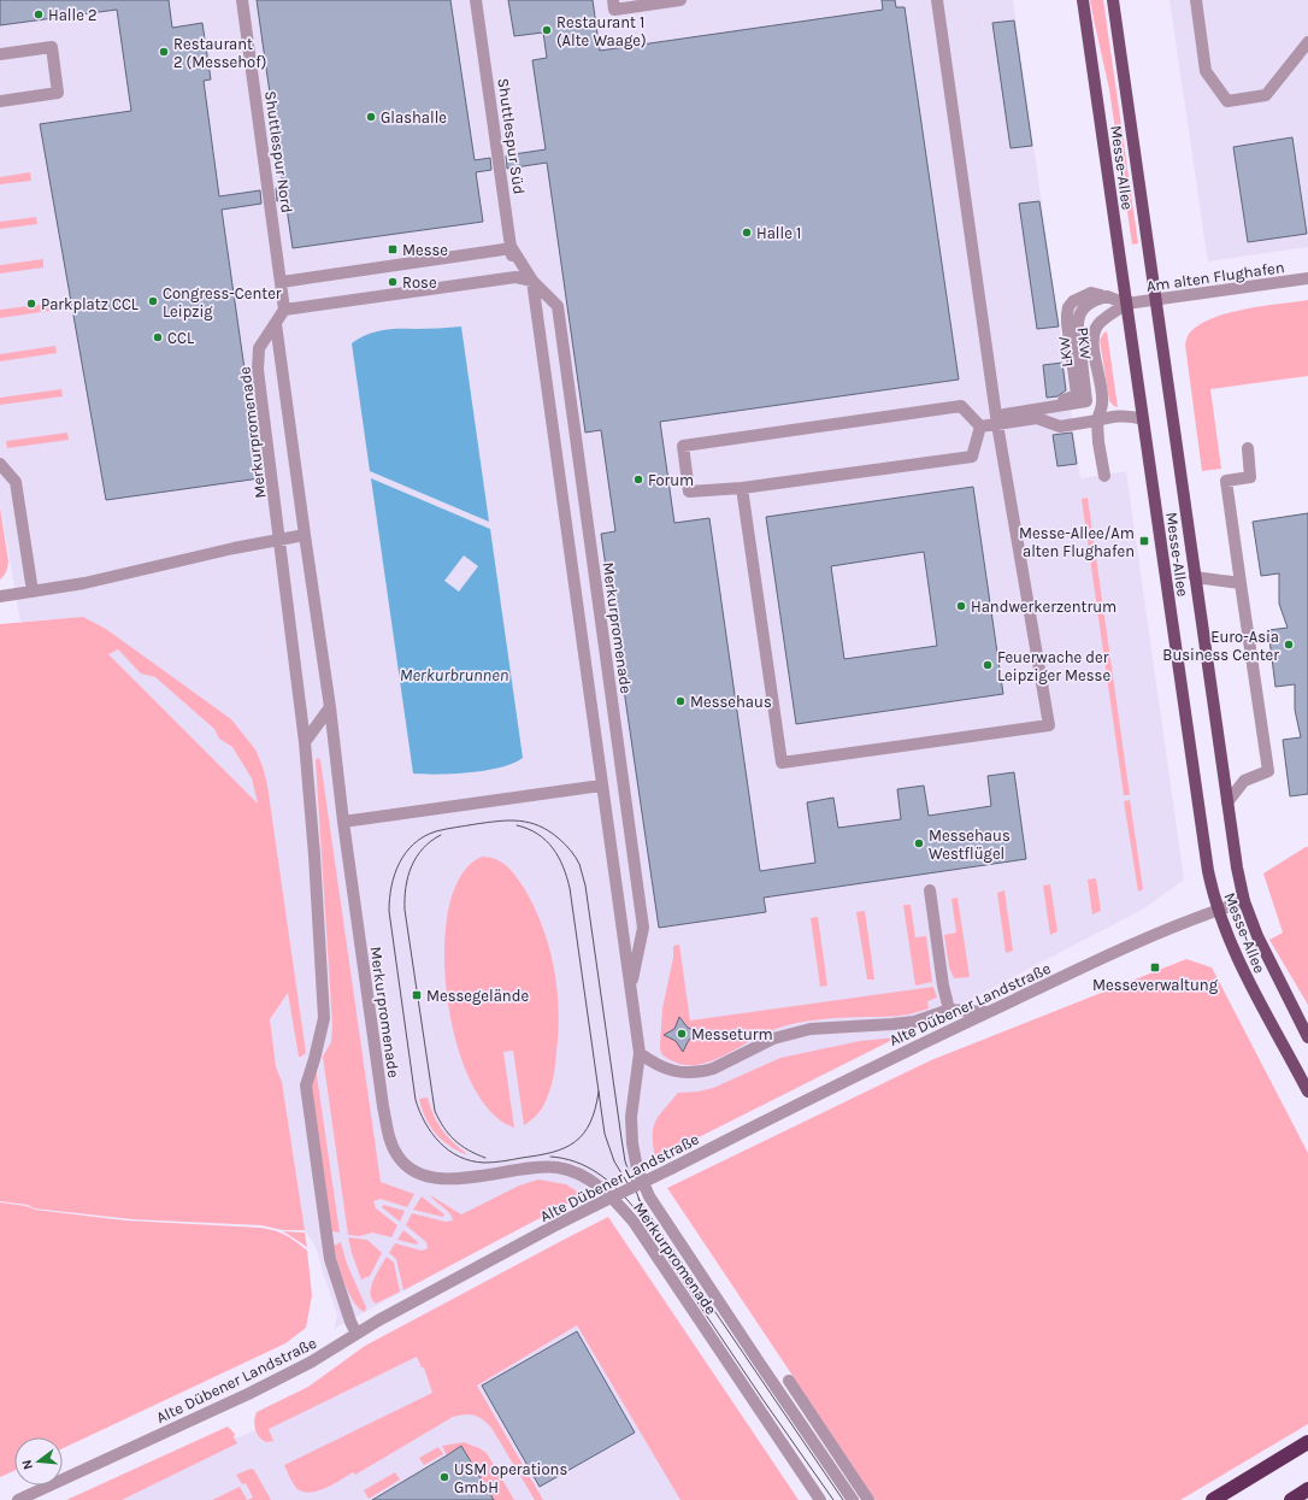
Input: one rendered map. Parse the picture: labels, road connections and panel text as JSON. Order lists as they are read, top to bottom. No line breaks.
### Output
{"streets":{"main road":["Messe-Allee"],"street":["Shuttlespur Süd","Shuttlespur Nord","Am alten Flughafen","LKW","Merkurpromenade","Alte Dübener Landstraße"]},"crossings":[["Shuttlespur Nord","Merkurpromenade"],["Messe-Allee","Am alten Flughafen"],["Messe-Allee","LKW"],["Messe-Allee","Alte Dübener Landstraße"],["Am alten Flughafen","LKW"],["Merkurpromenade","Alte Dübener Landstraße"]],"water":["Merkurbrunnen"],"places":{"other":["Halle 2","Restaurant 1 (Alte Waage)","Restaurant 2 (Messehof)","Glashalle","Halle 1","Rose","Congress-Center Leipzig","Parkplatz CCL","CCL","Forum","Handwerkerzentrum","Euro-Asia Business Center","Feuerwache der Leipziger Messe","Messehaus","Messehaus Westflügel","Messeturm","USM operations GmbH"],"transit":["Messe","Messe-Allee/Am alten Flughafen","Messeverwaltung","Messegelände"]},"north":"left"}
